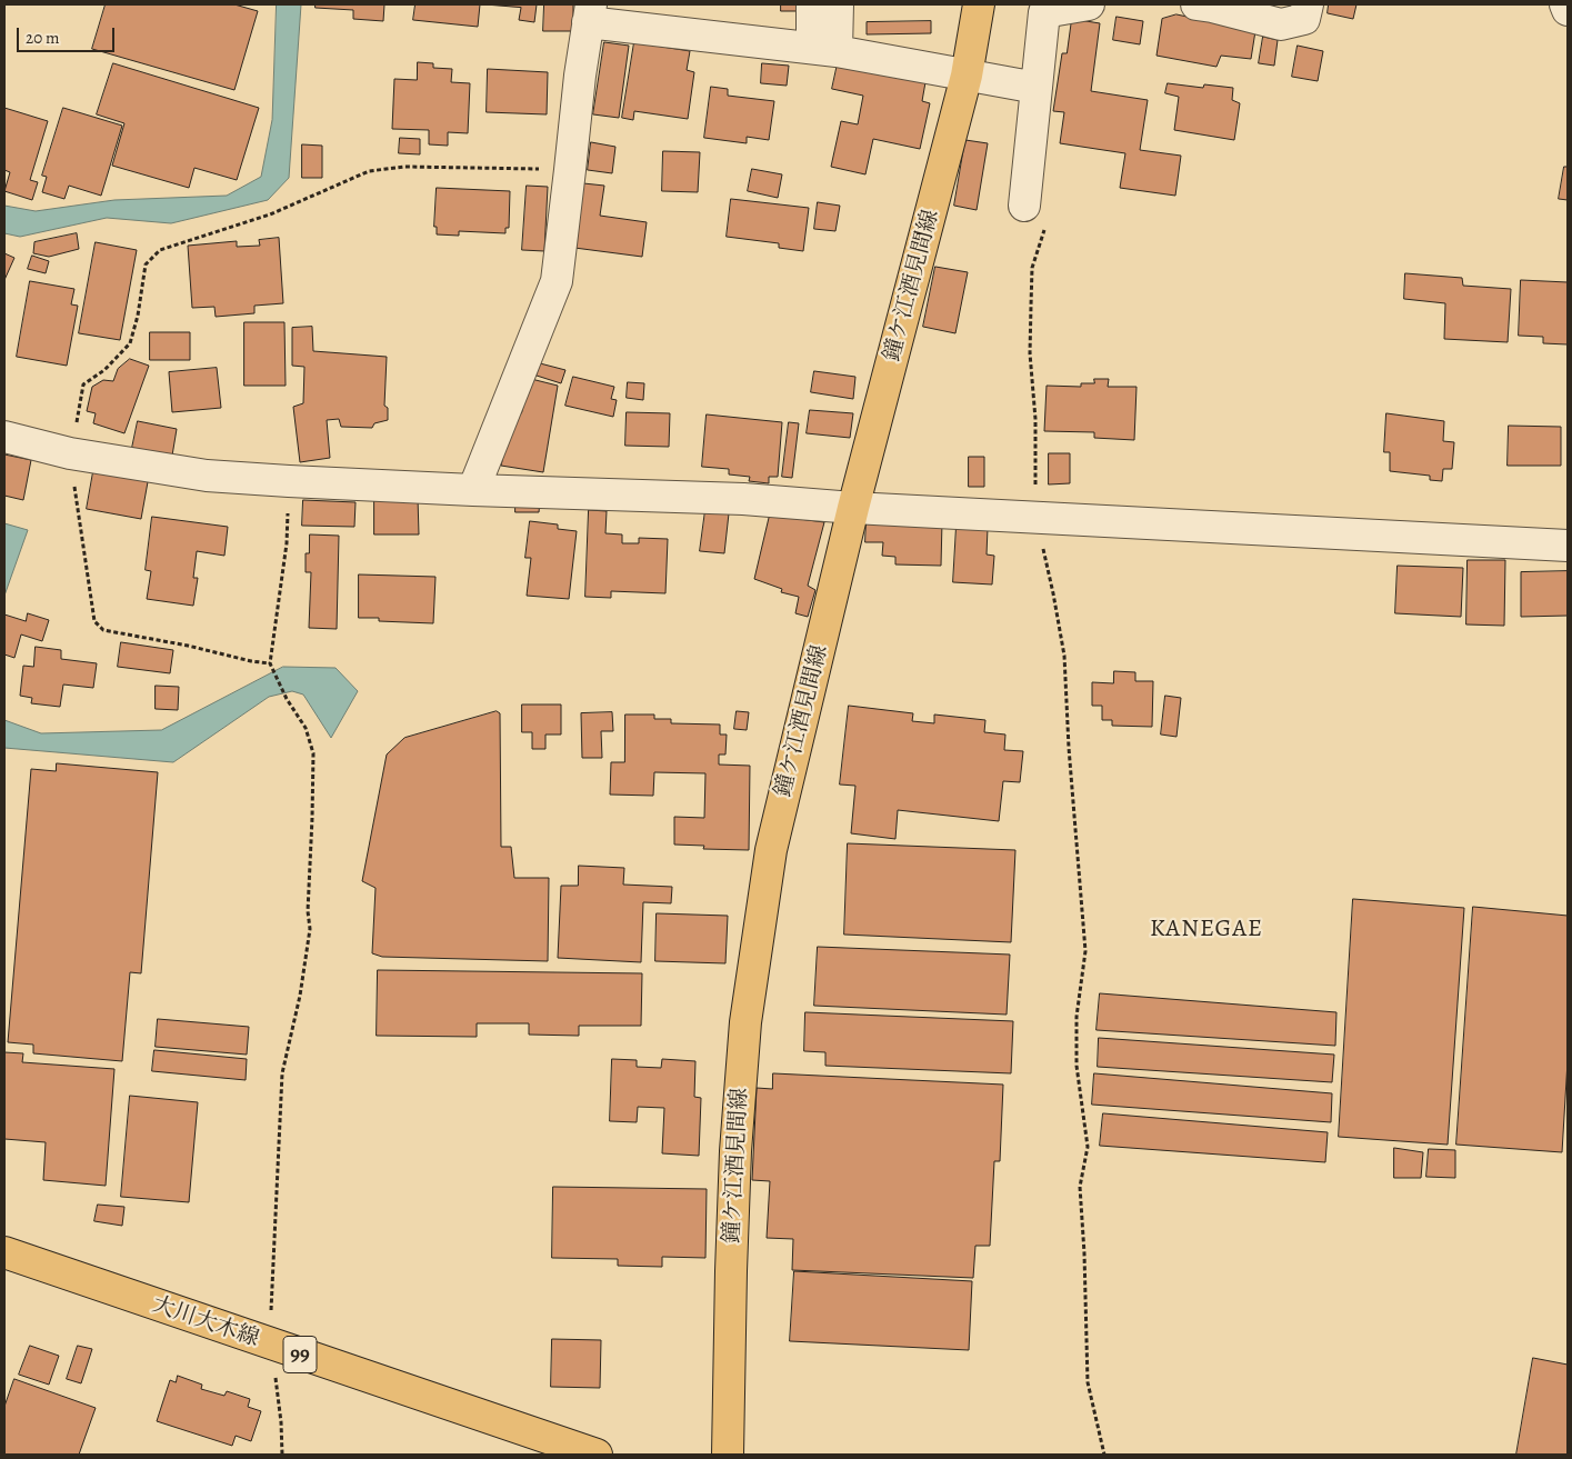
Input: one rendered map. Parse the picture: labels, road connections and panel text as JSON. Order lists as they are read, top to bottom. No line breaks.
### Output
{"streets":{"main road":["鐘ケ江酒見間線","大川大木線","99"]},"districts":["KANEGAE"],"scale_bar":"20 m"}
